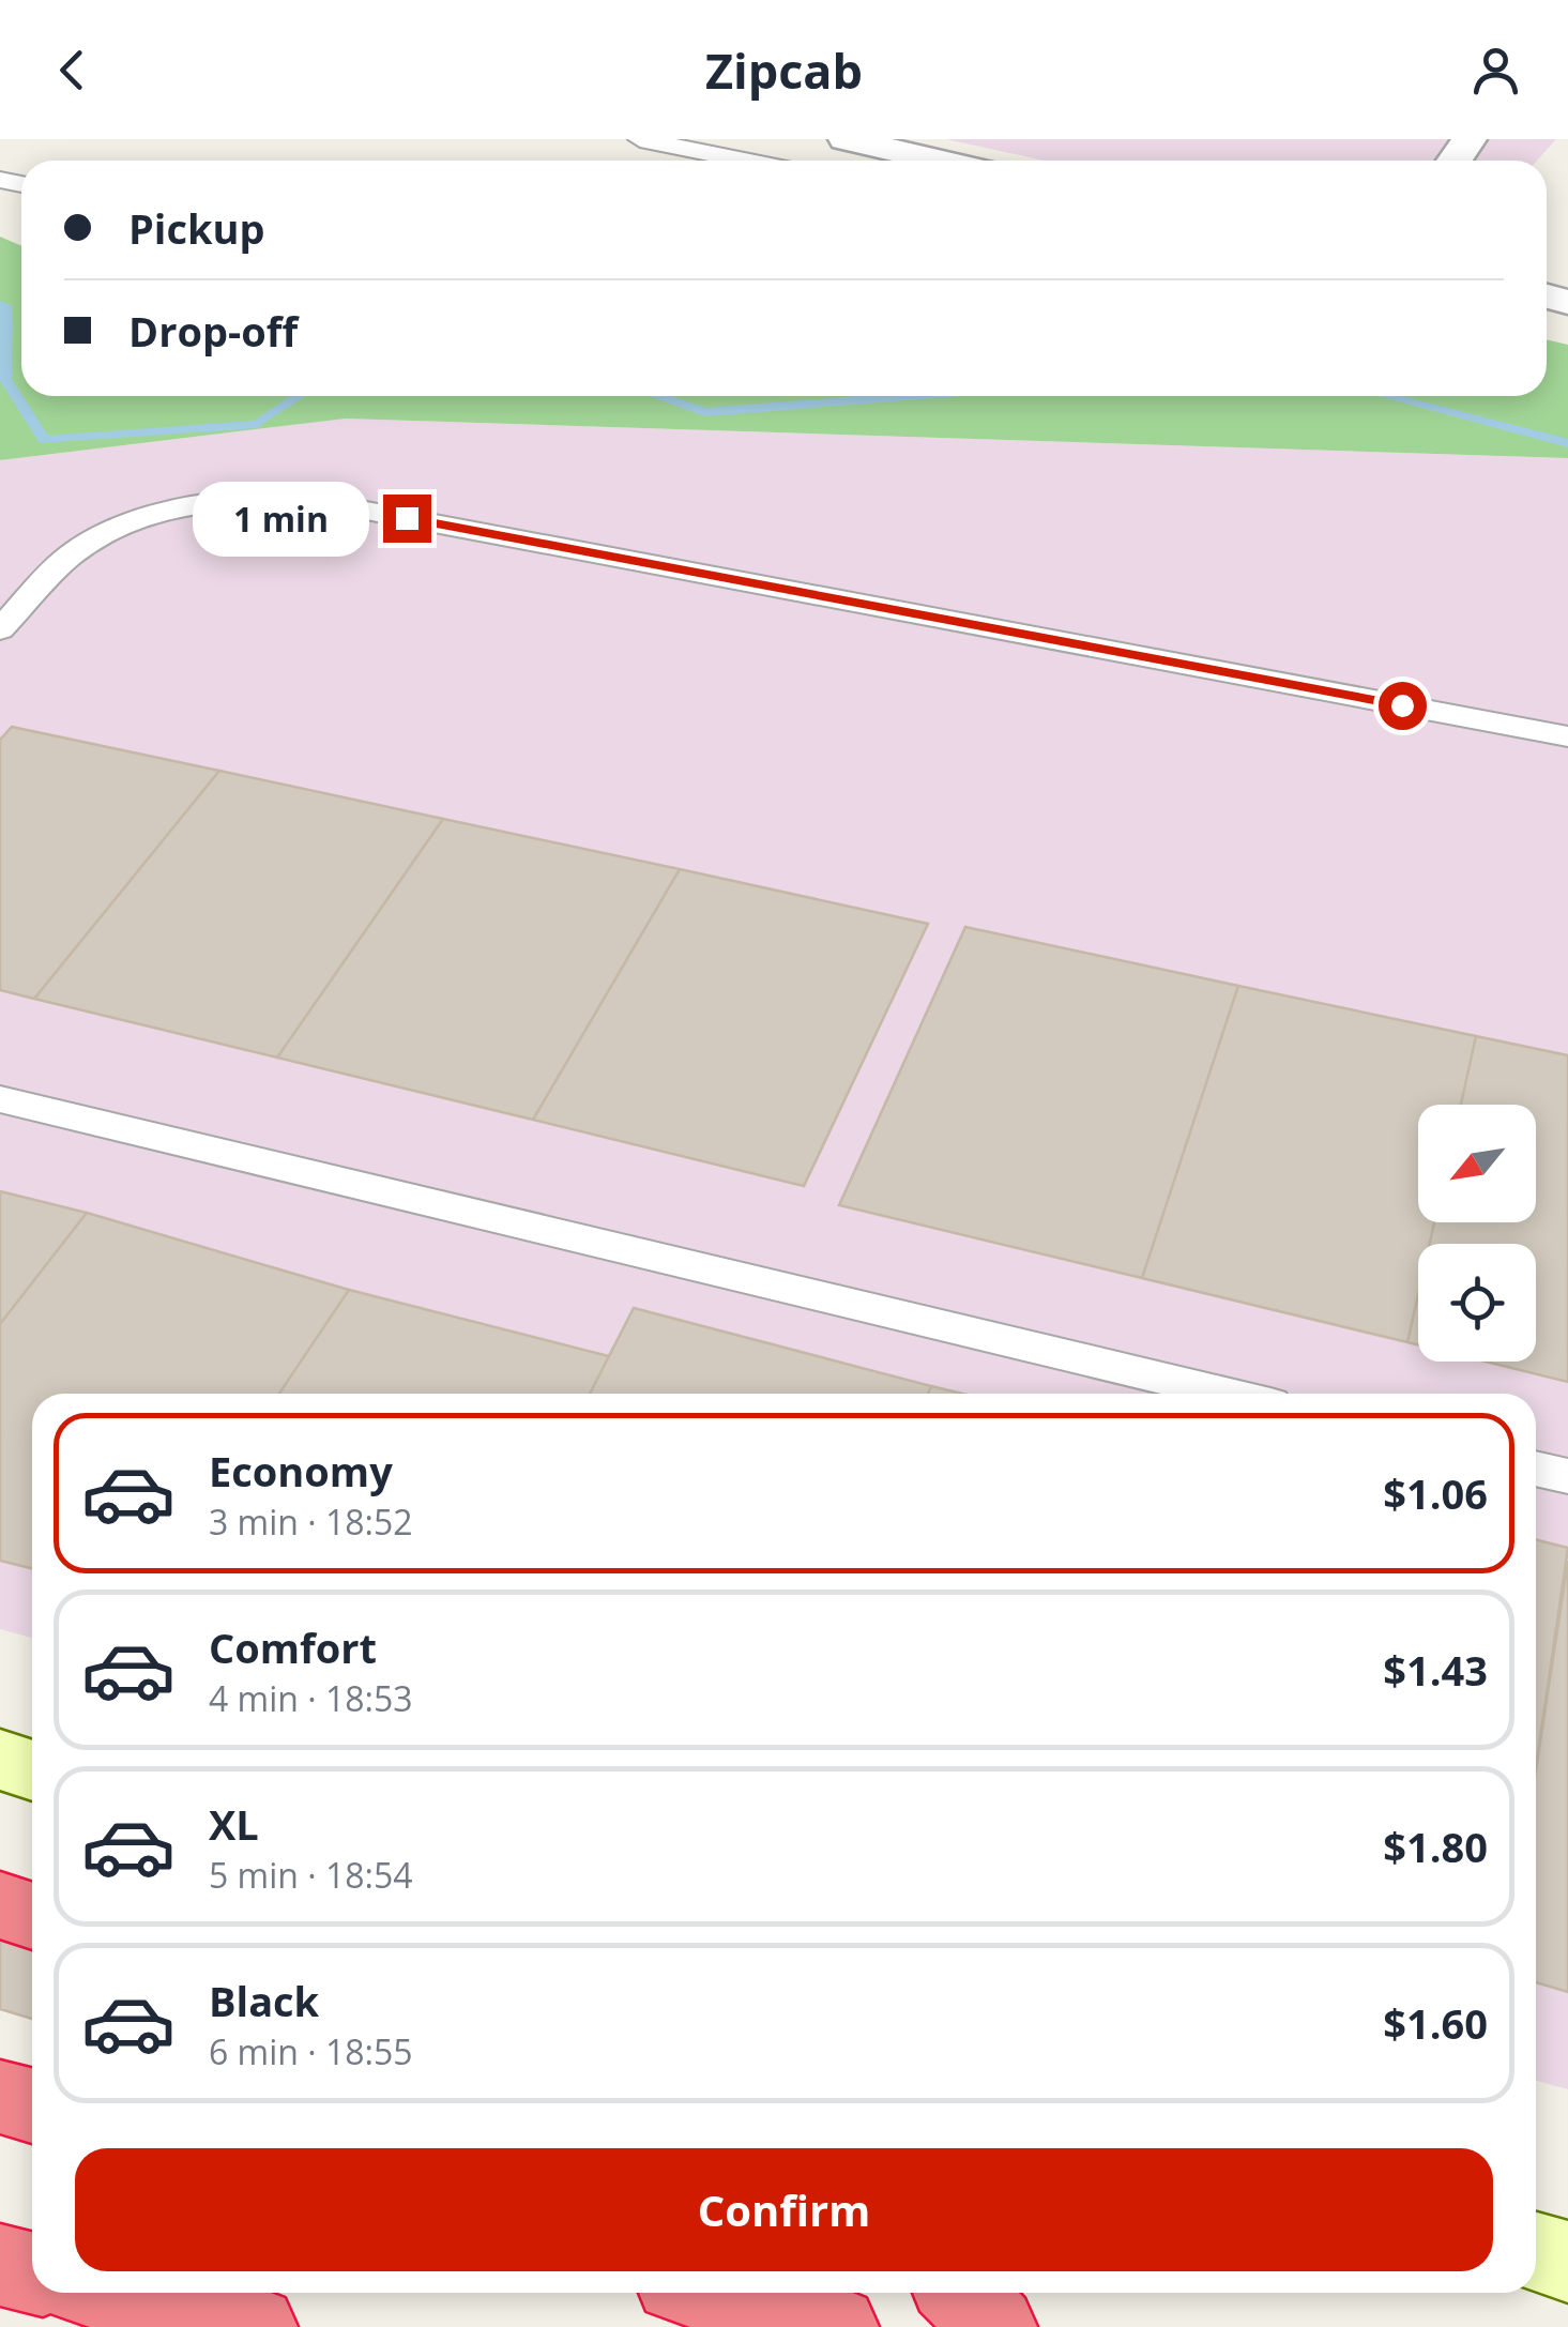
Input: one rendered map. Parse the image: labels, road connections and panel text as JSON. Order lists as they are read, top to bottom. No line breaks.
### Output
{"north":"bottom left","page":{"header":"Zipcab","banner":["Pickup","Drop-off"],"bubble":"1 min","list":[{"name":"Economy","note":"3 min · 18:52","value":"$1.06"},{"name":"Comfort","note":"4 min · 18:53","value":"$1.43"},{"name":"XL","note":"5 min · 18:54","value":"$1.80"},{"name":"Black","note":"6 min · 18:55","value":"$1.60"}],"buttons":"Confirm"}}
